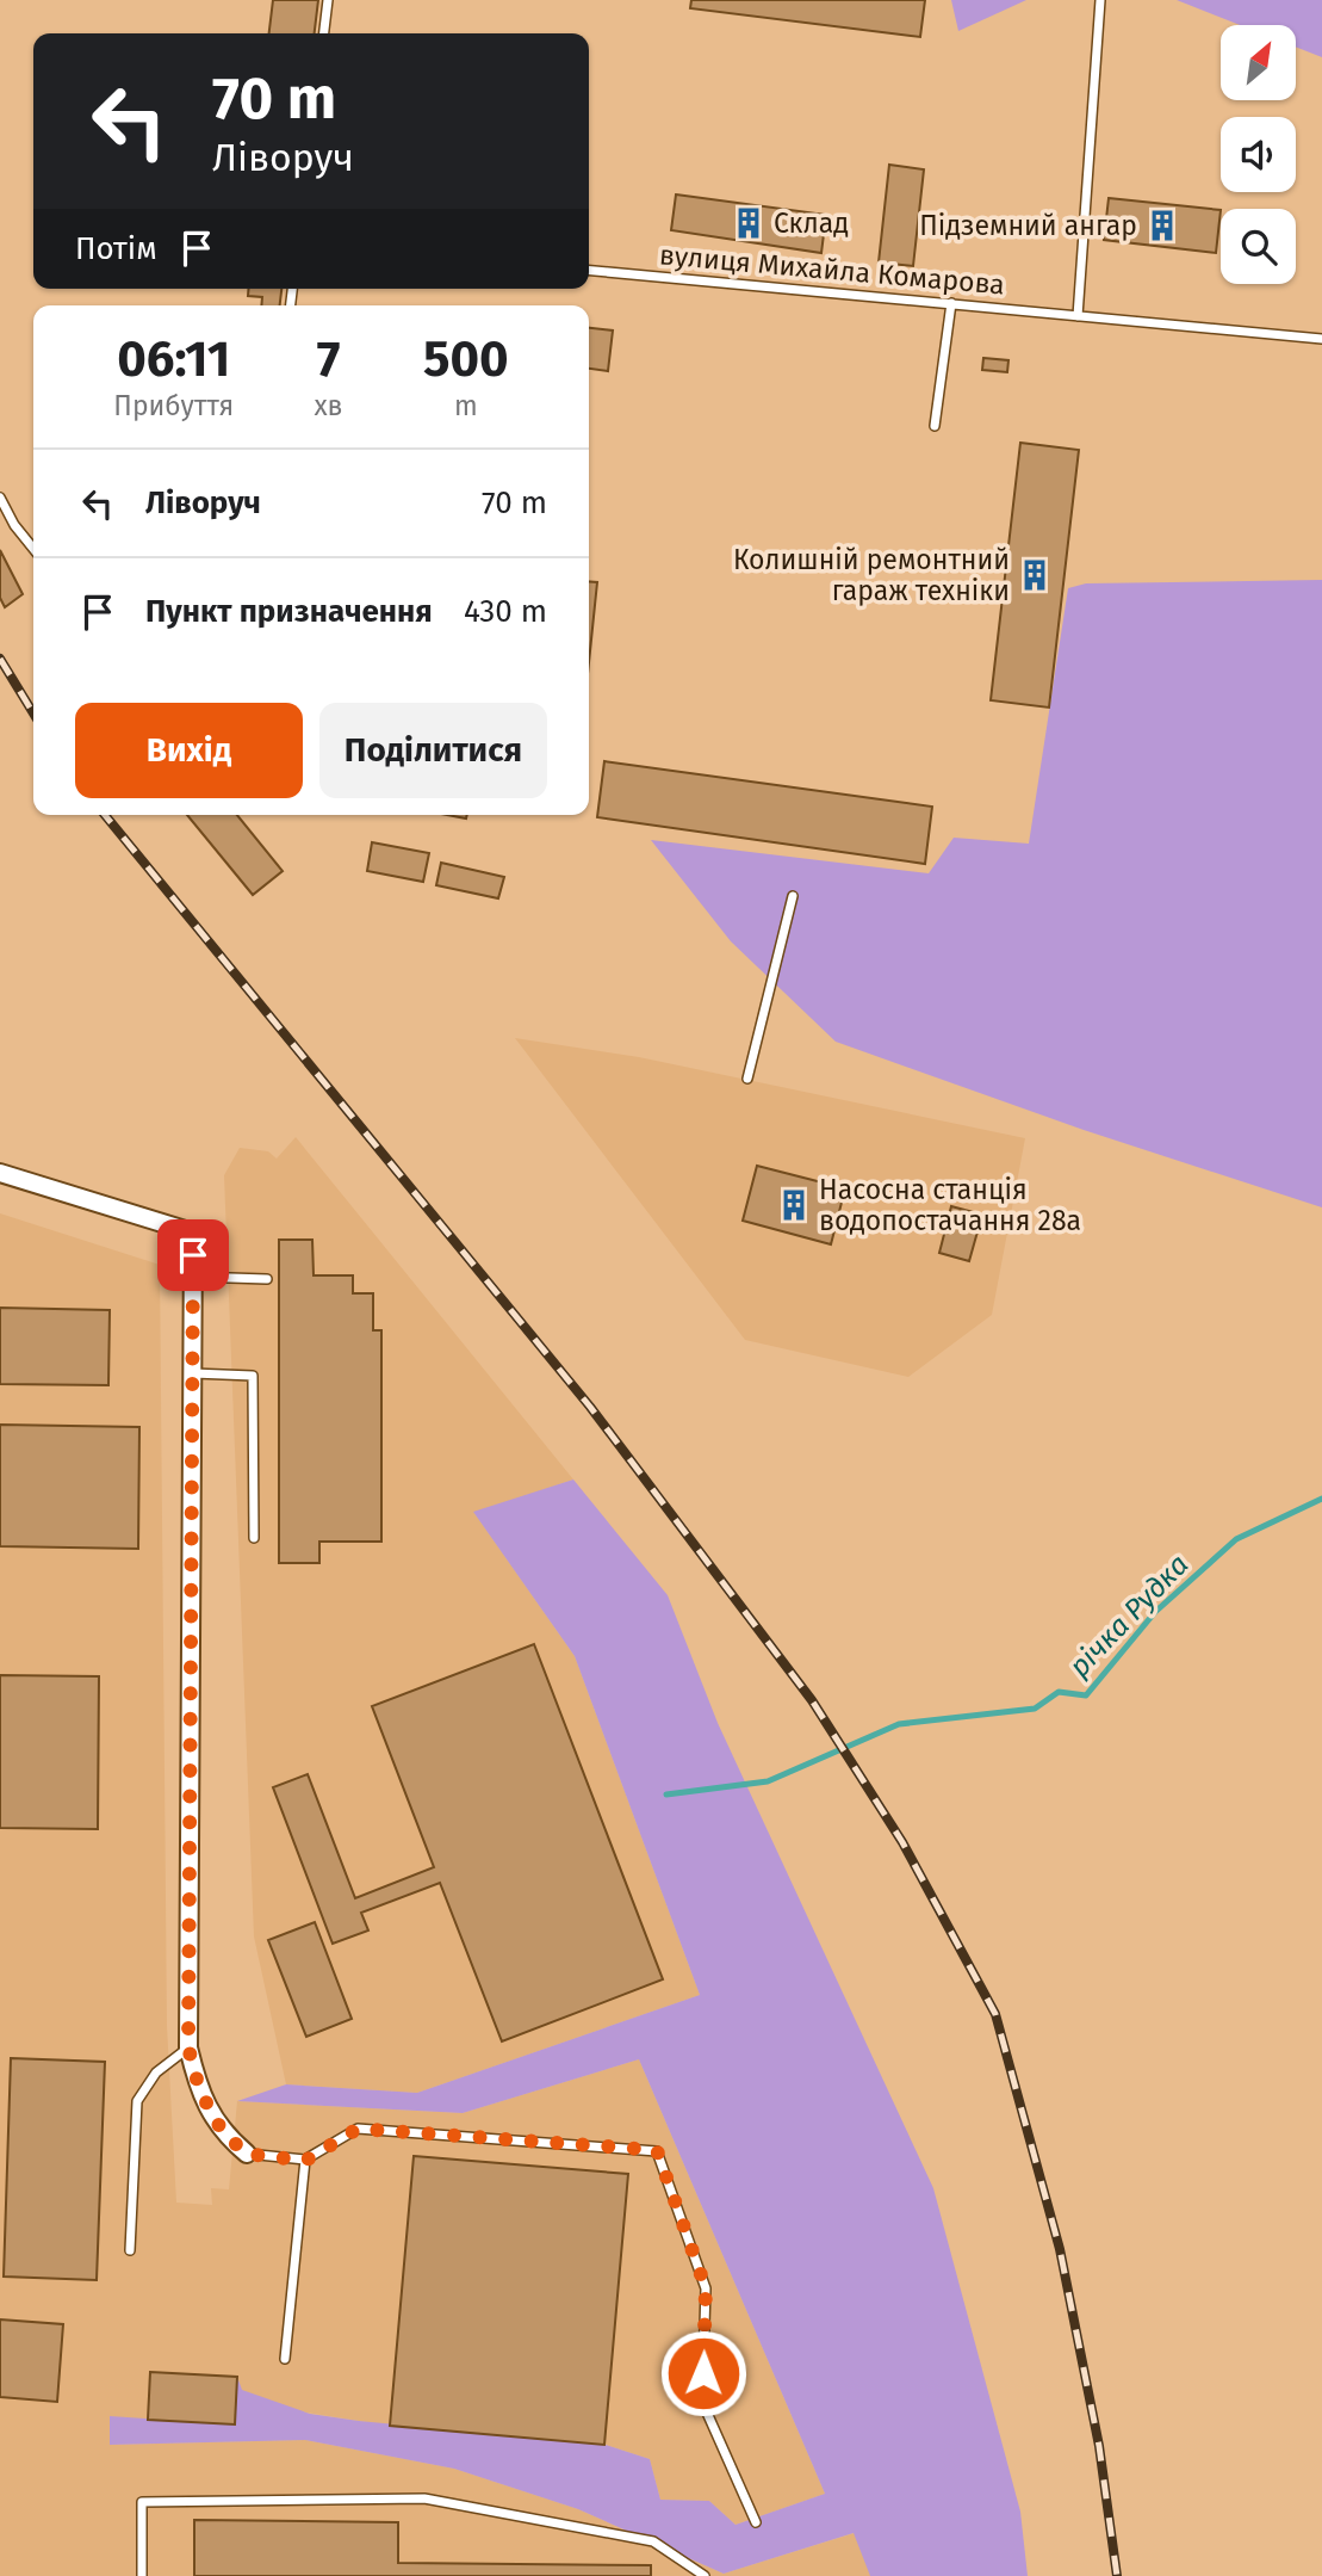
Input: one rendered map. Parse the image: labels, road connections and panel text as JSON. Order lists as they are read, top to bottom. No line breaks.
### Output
{"streets":{"lane":["вулиця Михайла Комарова"]},"water":["річка Рудка"],"places":{"building":["Склад","Підземний ангар","Колишній ремонтний гараж техніки","Насосна станція водопостачання 28а"]},"north":"top right","page":{"turn":["70 m","Ліворуч"],"then":"Потім","eta":["06:11","Прибуття","7","хв","500","m"],"list":[{"name":"Ліворуч","value":"70 m"},{"name":"Пункт призначення","value":"430 m"}],"buttons":["Вихід","Поділитися"]}}
